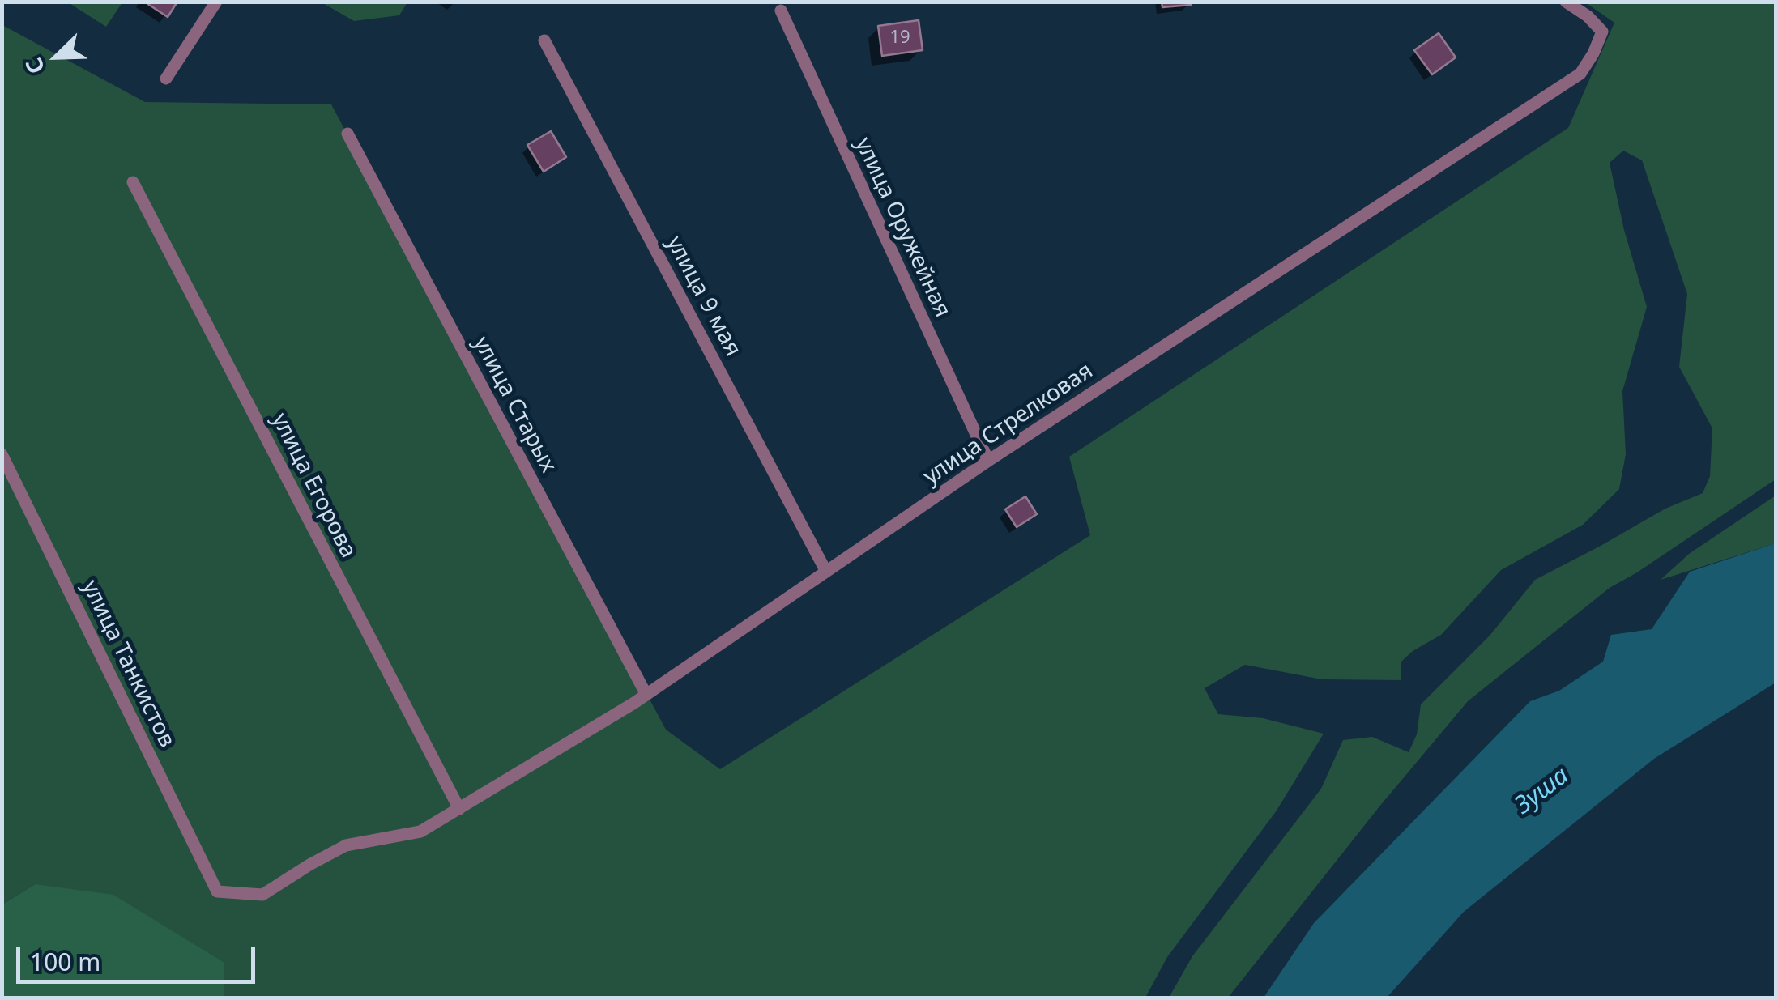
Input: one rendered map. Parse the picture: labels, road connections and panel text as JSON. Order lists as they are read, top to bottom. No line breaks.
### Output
{"streets":{"street":["улица Оружейная","улица 9 мая","улица Старых","улица Стрелковая","улица Егорова","улица Танкистов"]},"crossings":[["улица Оружейная","улица Стрелковая"],["улица 9 мая","улица Стрелковая"],["улица Старых","улица Стрелковая"],["улица Стрелковая","улица Егорова"],["улица Стрелковая","улица Танкистов"]],"water":["Зуша"],"house_numbers":["19"],"scale_bar":"100 m","north":"bottom left"}
